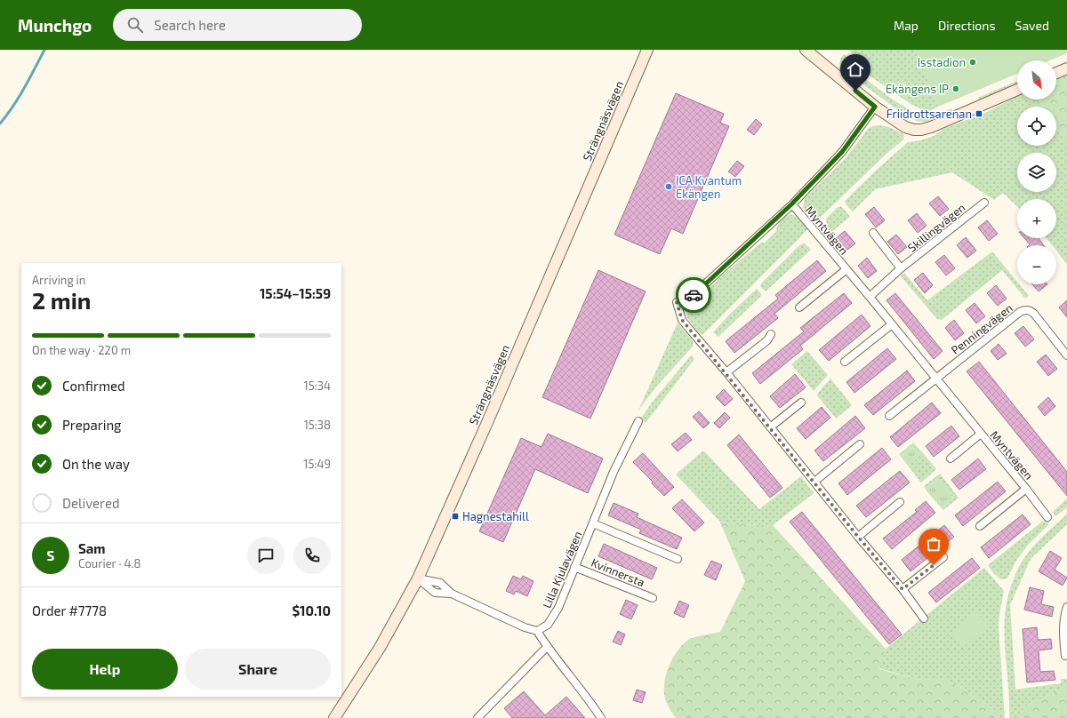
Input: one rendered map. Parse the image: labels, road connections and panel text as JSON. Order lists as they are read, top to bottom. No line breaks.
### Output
{"streets":{"main road":["Strängnäsvägen"],"street":["Skillingvägen","Myntvägen","Penningvägen","Lilla Kjulavägen","Kvinnersta"]},"crossings":[["Skillingvägen","Myntvägen"],["Myntvägen","Penningvägen"],["Lilla Kjulavägen","Kvinnersta"]],"places":{"other":["Isstadion","Ekängens IP","ICA Kvantum Ekängen"],"transit":["Friidrottsarenan","Hagnestahill"]},"north":"bottom right","page":{"header":"Munchgo","search":"Search here","nav":["Map","Directions","Saved"],"map_buttons":["+","−"],"heading":["2 min","Arriving in","15:54–15:59"],"panel":["Sam","Courier · 4.8","Order #7778","$10.10"],"bar":"On the way · 220 m","list":[["Confirmed","15:34"],["Preparing","15:38"],["On the way","15:49"],"Delivered"],"round":"S","buttons":["Help","Share"]}}
